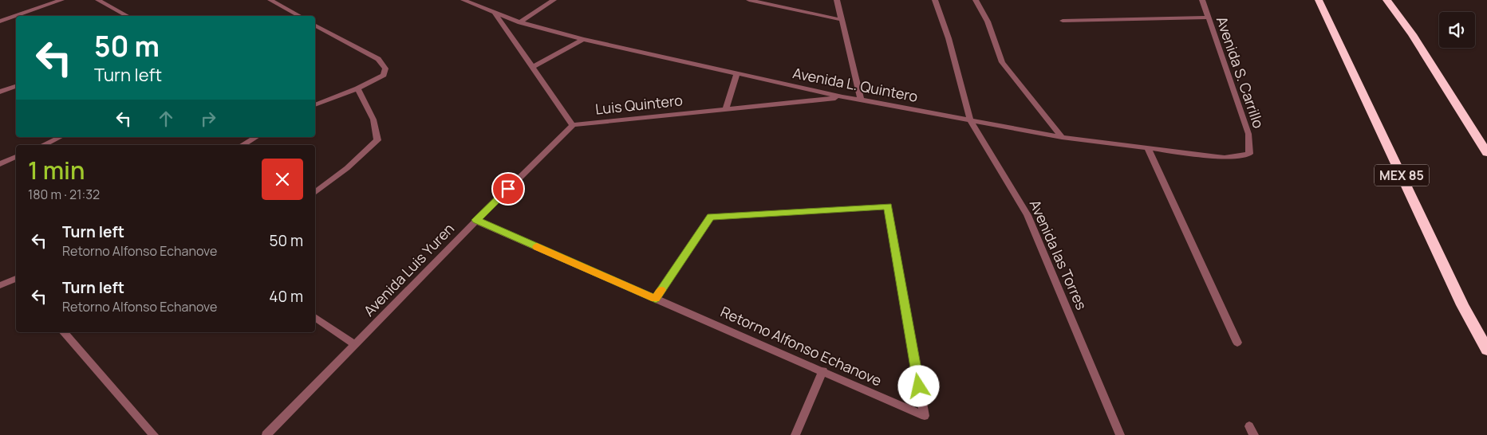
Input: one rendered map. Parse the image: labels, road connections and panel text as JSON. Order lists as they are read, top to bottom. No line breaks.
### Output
{"streets":{"highway":["MEX 85"],"street":["Avenida S. Carrillo","Avenida L. Quintero","Luis Quintero","Avenida las Torres","Avenida Luis Yuren","Retorno Alfonso Echanove"]},"crossings":[["Avenida S. Carrillo","Avenida L. Quintero"],["Avenida L. Quintero","Luis Quintero"],["Avenida L. Quintero","Avenida las Torres"],["Luis Quintero","Avenida Luis Yuren"],["Avenida Luis Yuren","Retorno Alfonso Echanove"]],"page":{"turn":["50 m","Turn left"],"heading":["1 min","180 m · 21:32"],"list":[{"name":"Turn left","note":"Retorno Alfonso Echanove","value":"50 m"},{"name":"Turn left","note":"Retorno Alfonso Echanove","value":"40 m"}]}}
